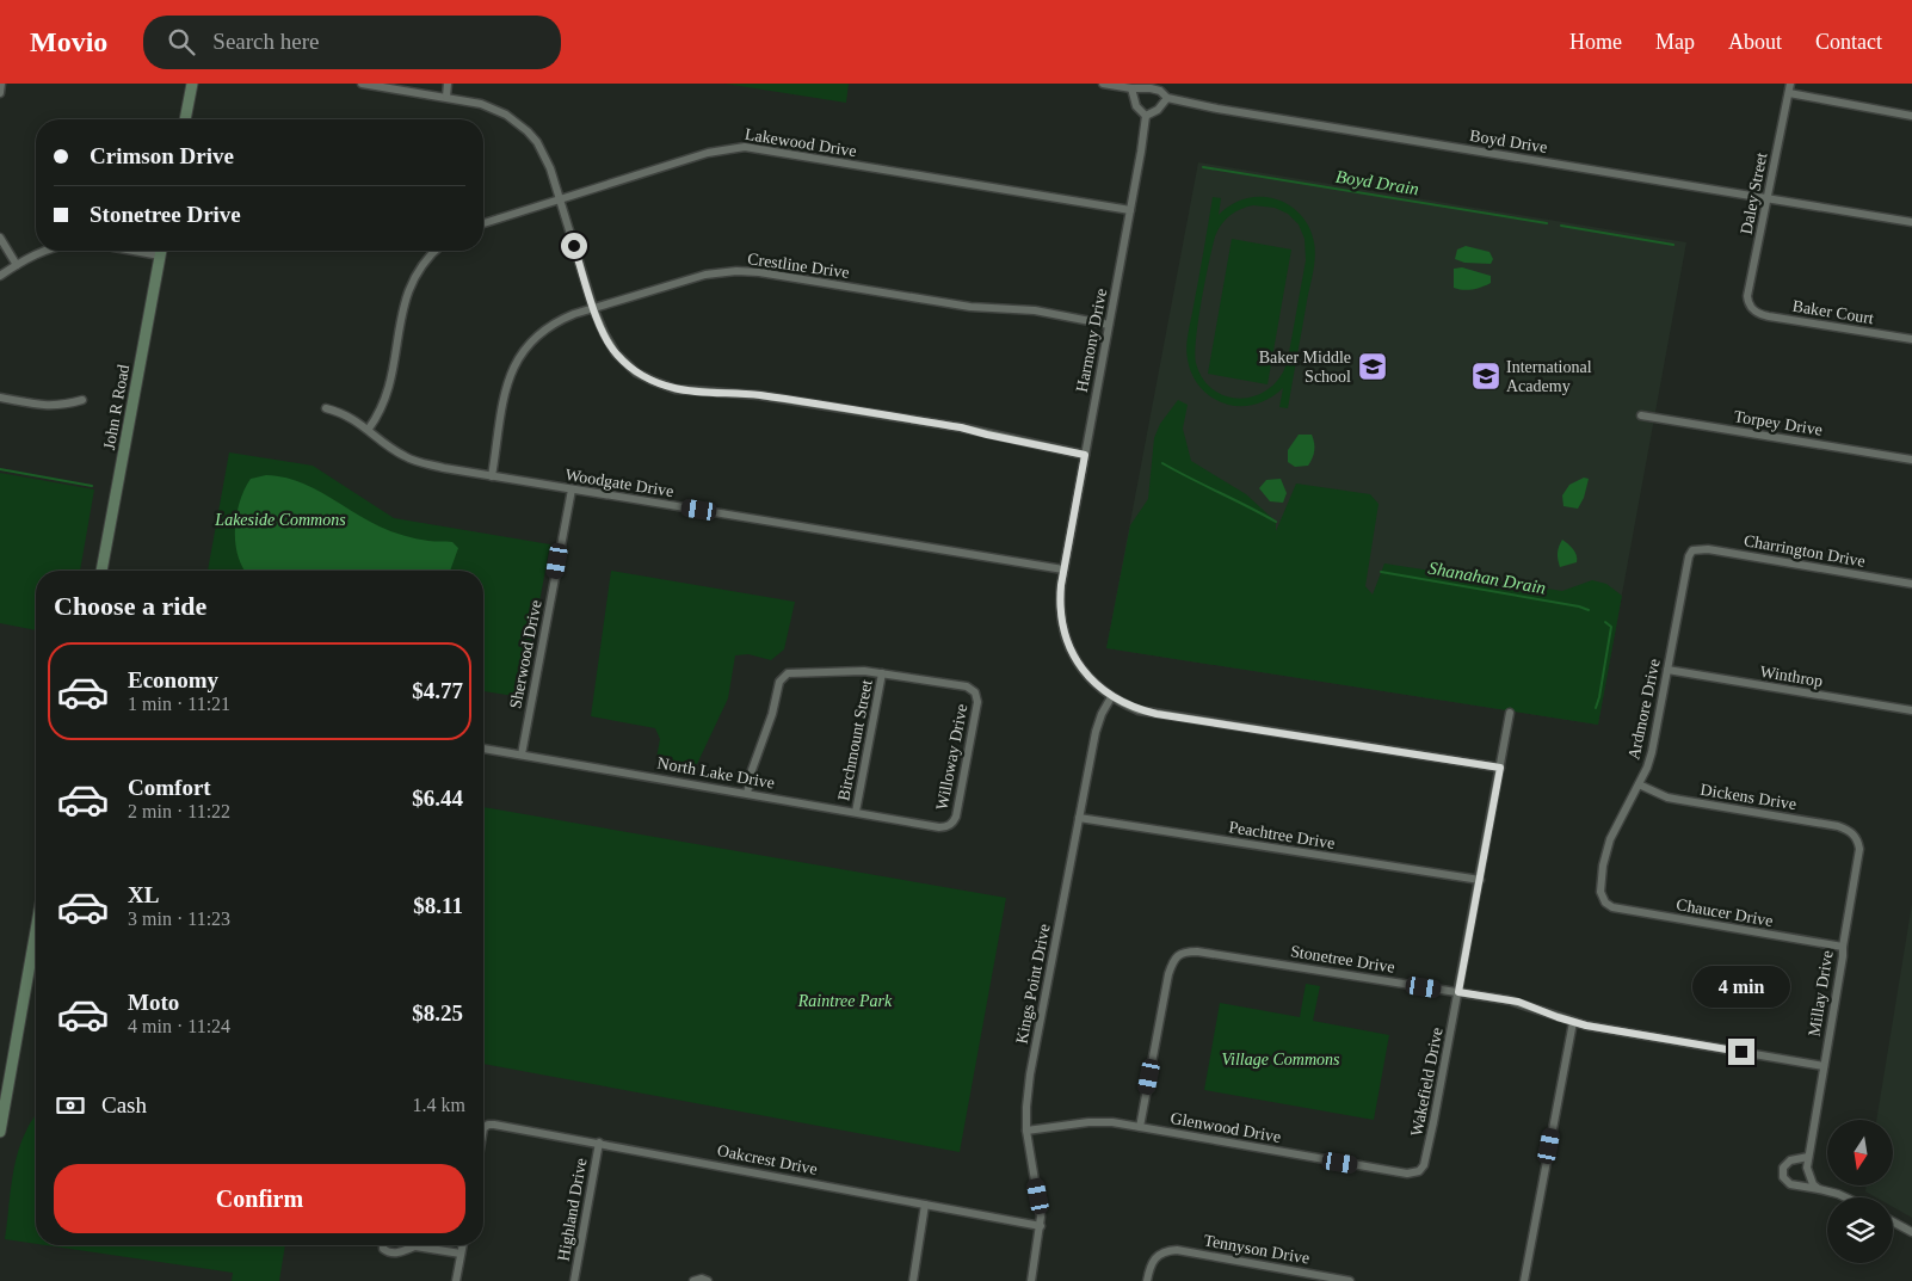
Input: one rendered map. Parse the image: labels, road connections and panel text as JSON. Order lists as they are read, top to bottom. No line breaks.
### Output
{"streets":{"main road":["John R Road"],"street":["Boyd Drive","Lakewood Drive","Daley Street","Crestline Drive","Baker Court","Harmony Drive","Torpey Drive","Woodgate Drive","Charrington Drive","Sherwood Drive","Winthrop","Ardmore Drive","Birchmount Street","Willoway Drive","North Lake Drive","Dickens Drive","Peachtree Drive","Chaucer Drive","Stonetree Drive","Kings Point Drive","Millay Drive","Wakefield Drive","Glenwood Drive","Oakcrest Drive","Highland Drive","Tennyson Drive"]},"crossings":[["Boyd Drive","Daley Street"],["Lakewood Drive","Harmony Drive"],["Daley Street","Baker Court"],["Crestline Drive","Harmony Drive"],["Crestline Drive","Woodgate Drive"],["Harmony Drive","Woodgate Drive"],["Harmony Drive","Kings Point Drive"],["Harmony Drive","Wakefield Drive"],["Woodgate Drive","Sherwood Drive"],["Charrington Drive","Ardmore Drive"],["Sherwood Drive","North Lake Drive"],["Winthrop","Ardmore Drive"],["Ardmore Drive","Dickens Drive"],["Ardmore Drive","Chaucer Drive"],["Birchmount Street","Willoway Drive"],["Birchmount Street","North Lake Drive"],["Willoway Drive","North Lake Drive"],["Dickens Drive","Millay Drive"],["Peachtree Drive","Kings Point Drive"],["Peachtree Drive","Wakefield Drive"],["Chaucer Drive","Millay Drive"],["Stonetree Drive","Millay Drive"],["Stonetree Drive","Wakefield Drive"],["Stonetree Drive","Glenwood Drive"],["Kings Point Drive","Glenwood Drive"],["Kings Point Drive","Oakcrest Drive"],["Wakefield Drive","Glenwood Drive"],["Oakcrest Drive","Highland Drive"]],"water":["Boyd Drain","Shanahan Drain"],"parks":["Lakeside Commons","Raintree Park","Village Commons"],"places":{"school or university":["Baker Middle School","International Academy"]},"north":"bottom","page":{"header":"Movio","search":"Search here","nav":["Home","Map","About","Contact"],"banner":["Crimson Drive","Stonetree Drive"],"heading":"Choose a ride","list":[{"name":"Economy","note":"1 min · 11:21","value":"$4.77"},{"name":"Comfort","note":"2 min · 11:22","value":"$6.44"},{"name":"XL","note":"3 min · 11:23","value":"$8.11"},{"name":"Moto","note":"4 min · 11:24","value":"$8.25"}],"bubble":"4 min","pay":["Cash","1.4 km"],"buttons":"Confirm"}}
